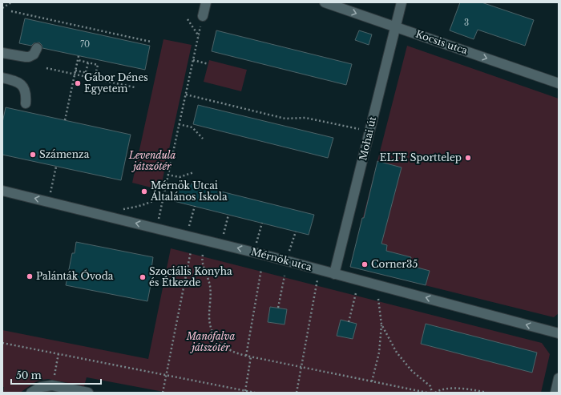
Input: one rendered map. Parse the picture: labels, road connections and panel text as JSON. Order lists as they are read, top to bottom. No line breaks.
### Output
{"streets":{"street":["Kocsis utca","Mohai út","Mérnök utca"]},"crossings":[["Kocsis utca","Mohai út"],["Mohai út","Mérnök utca"]],"one_way":["Kocsis utca","Mérnök utca"],"parks":["Levendula játszótér","Manófalva játszótér"],"places":["Gábor Dénes Egyetem","Számenza","ELTE Sporttelep","Mérnök Utcai Általános Iskola","Corner35","Palánták Óvoda","Szociális Konyha és Étkezde"],"house_numbers":["3","70"],"scale_bar":"50 m"}
